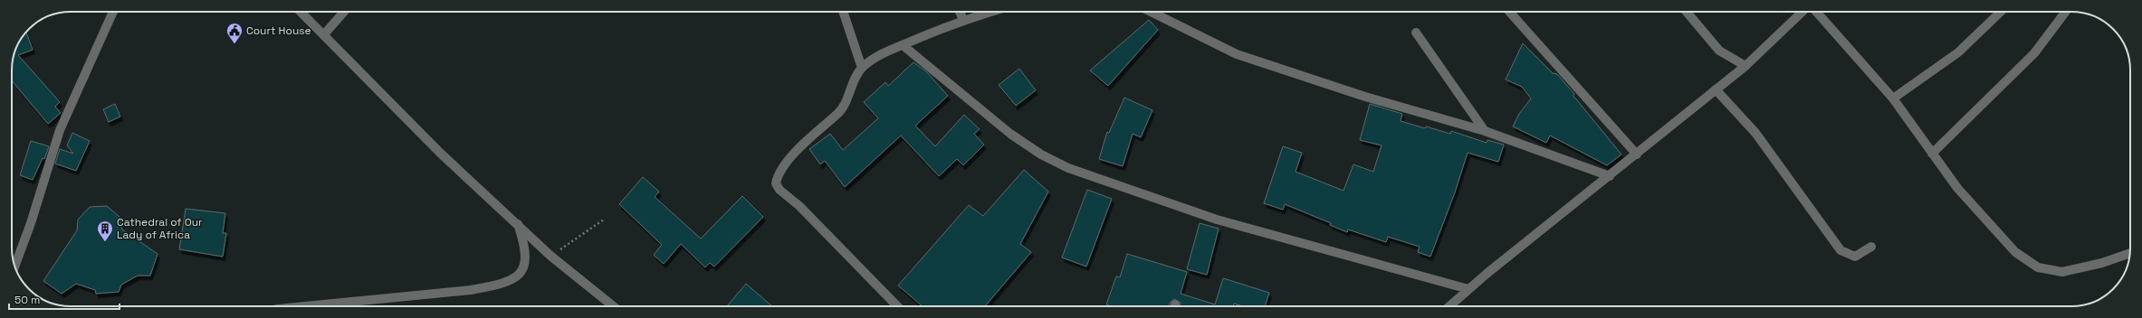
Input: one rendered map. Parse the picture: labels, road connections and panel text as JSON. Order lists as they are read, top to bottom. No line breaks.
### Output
{"places":{"public building":["Court House"],"building":["Cathedral of Our Lady of Africa"]},"scale_bar":"50 m"}
